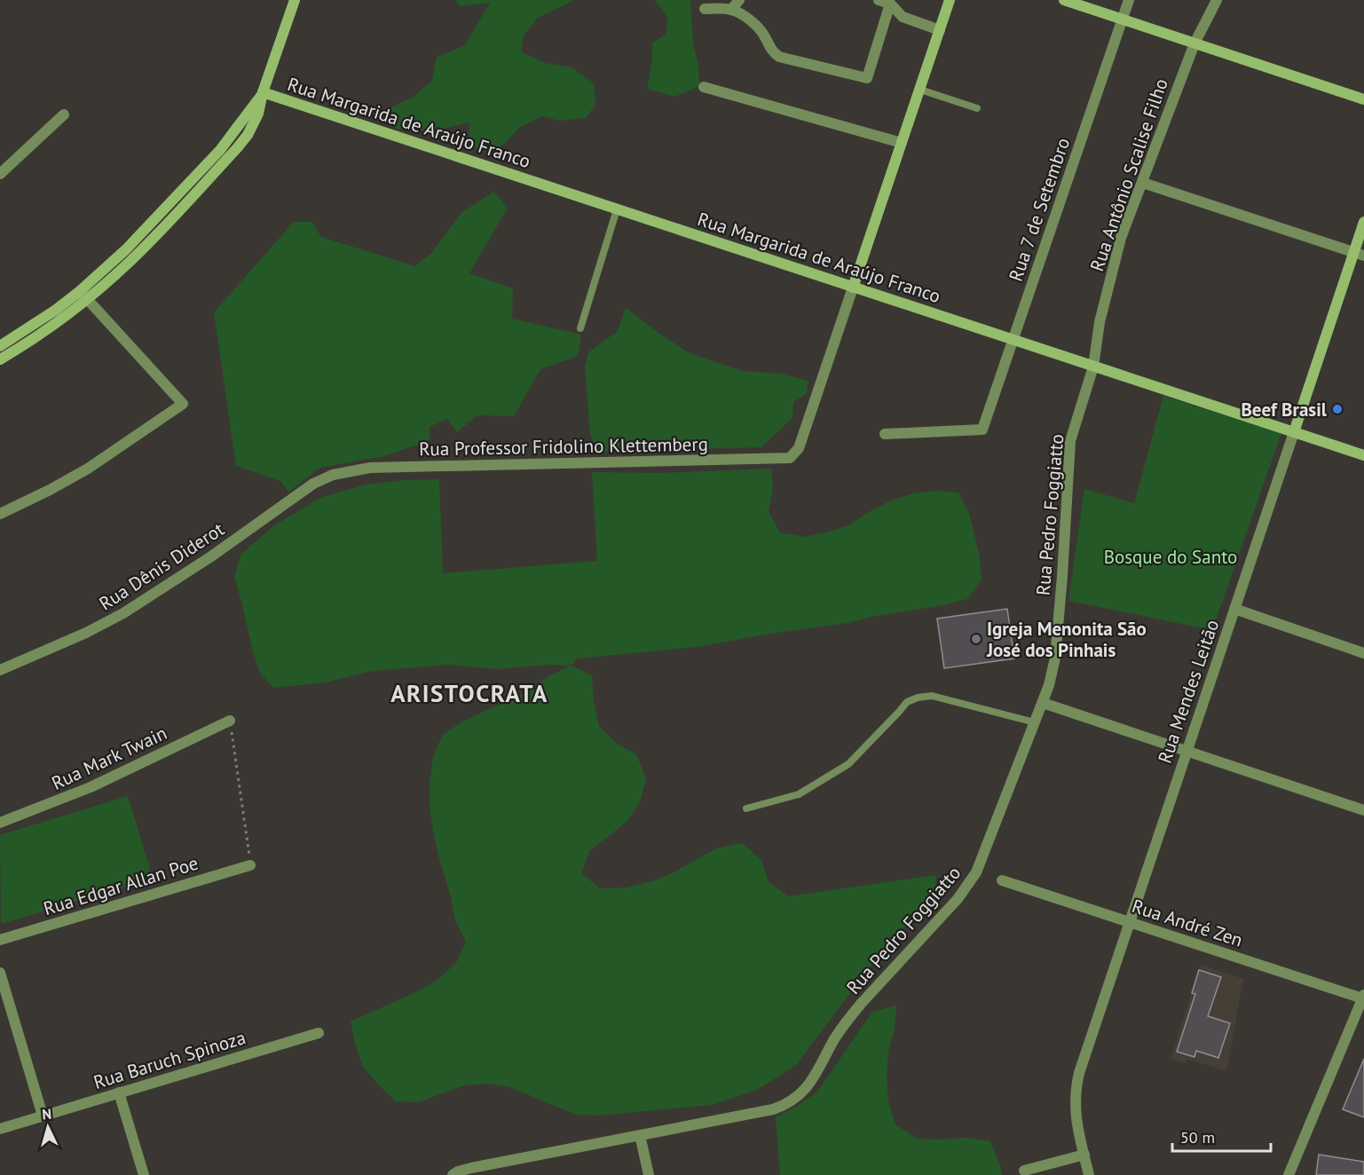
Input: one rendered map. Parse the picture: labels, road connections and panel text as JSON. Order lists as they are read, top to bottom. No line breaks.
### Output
{"streets":{"street":["Rua Margarida de Araújo Franco","Rua Antônio Scalise Filho","Rua 7 de Setembro","Rua Professor Fridolino Klettemberg","Rua Pedro Foggiatto","Rua Dênis Diderot","Rua Mendes Leitão","Rua Mark Twain","Rua Edgar Allan Poe","Rua André Zen","Rua Baruch Spinoza"]},"crossings":[["Rua Margarida de Araújo Franco","Rua Antônio Scalise Filho"],["Rua Margarida de Araújo Franco","Rua 7 de Setembro"],["Rua Margarida de Araújo Franco","Rua Professor Fridolino Klettemberg"],["Rua Margarida de Araújo Franco","Rua Pedro Foggiatto"],["Rua Margarida de Araújo Franco","Rua Mendes Leitão"],["Rua Antônio Scalise Filho","Rua Pedro Foggiatto"],["Rua Professor Fridolino Klettemberg","Rua Dênis Diderot"],["Rua Mendes Leitão","Rua André Zen"]],"districts":["ARISTOCRATA"],"parks":["Bosque do Santo"],"places":["Beef Brasil","Igreja Menonita São José dos Pinhais"],"scale_bar":"50 m","north":"top"}
